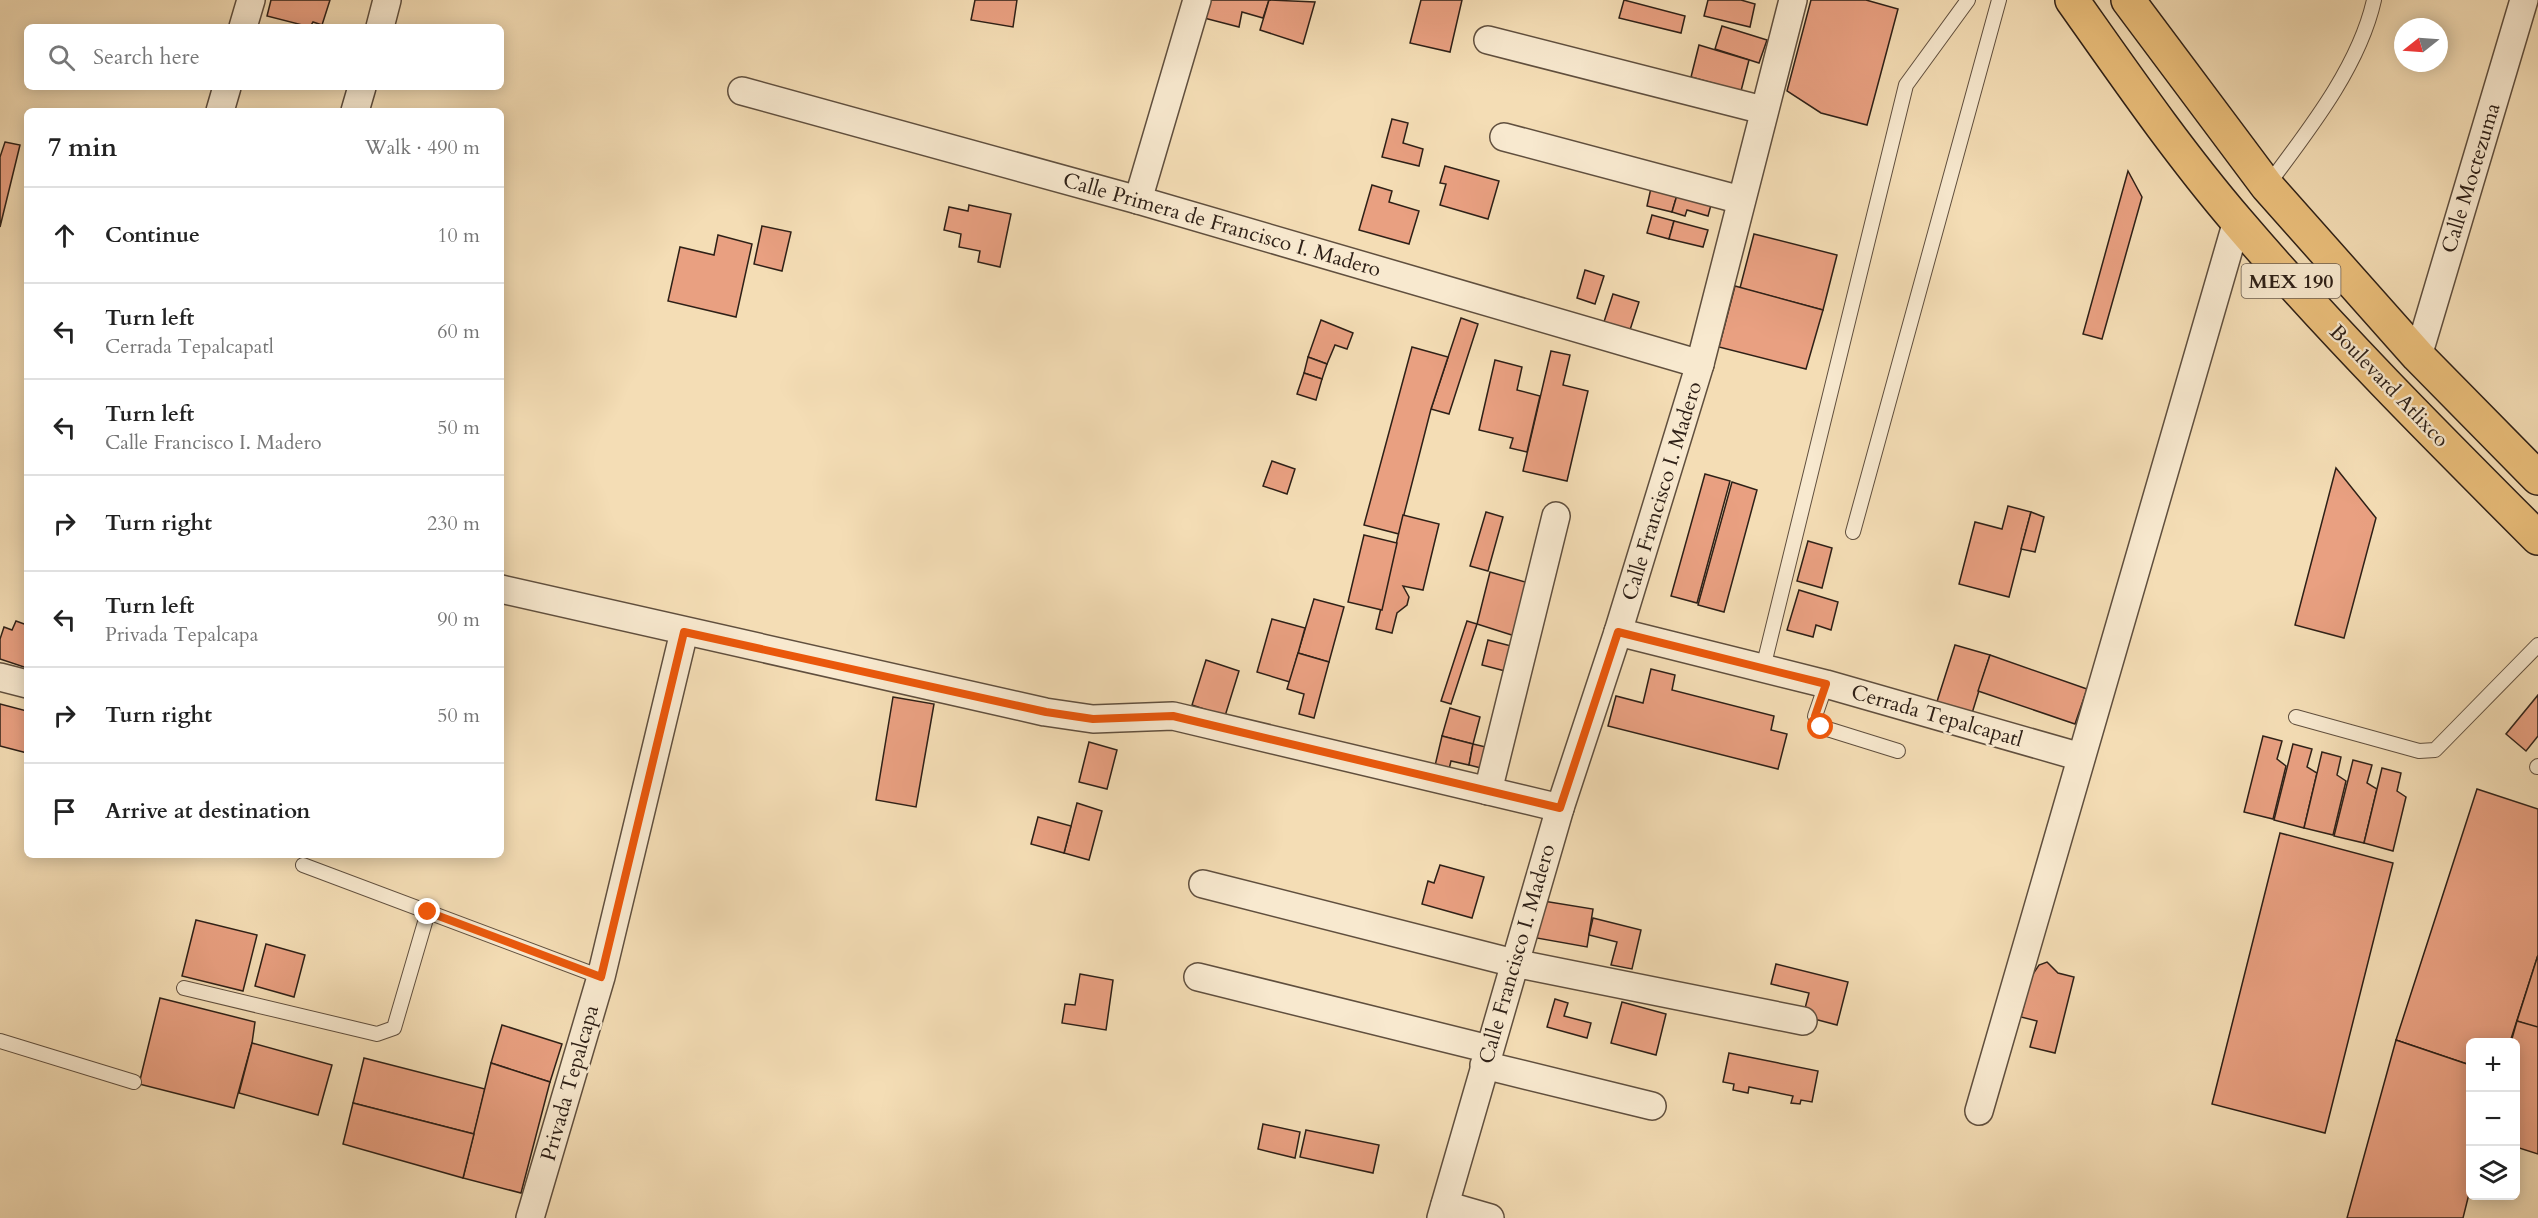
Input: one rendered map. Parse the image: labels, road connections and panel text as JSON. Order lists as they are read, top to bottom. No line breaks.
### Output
{"streets":{"main road":["MEX 190","Boulevard Atlixco"],"street":["Calle Moctezuma","Calle Primera de Francisco I. Madero","Calle Francisco I. Madero","Cerrada Tepalcapatl","Privada Tepalcapa"]},"crossings":[["Calle Moctezuma","MEX 190"],["Calle Primera de Francisco I. Madero","Calle Francisco I. Madero"],["Calle Francisco I. Madero","Cerrada Tepalcapatl"]],"north":"left","page":{"search":"Search here","heading":["7 min","Walk · 490 m"],"list":[["Continue","10 m"],["Turn left","Cerrada Tepalcapatl","60 m"],["Turn left","Calle Francisco I. Madero","50 m"],["Turn right","230 m"],["Turn left","Privada Tepalcapa","90 m"],["Turn right","50 m"],"Arrive at destination"],"map_buttons":["+","−"]}}
